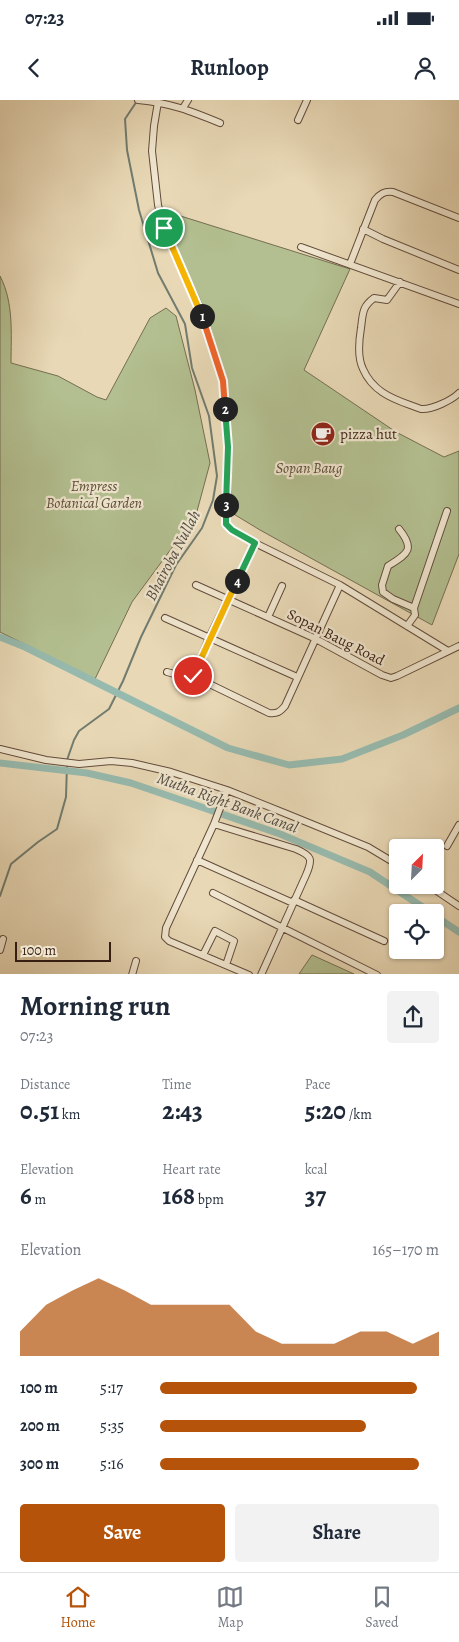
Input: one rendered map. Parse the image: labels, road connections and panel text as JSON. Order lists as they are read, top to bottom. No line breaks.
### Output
{"streets":{"street":["Sopan Baug Road"]},"water":["Bhairoba Nullah","Mutha Right Bank Canal"],"parks":["Sopan Baug","Empress Botanical Garden"],"places":{"cafe":["pizza hut"]},"scale_bar":"100 m","north":"top right","page":{"status":"07:23","header":"Runloop","pins":["1","2","3","4"],"scale":"100 m","heading":["Morning run","07:23"],"stats":[["Distance","0.51 km"],["Time","2:43"],["Pace","5:20 /km"],["Elevation","6 m"],["Heart rate","168 bpm"],["kcal","37"]],"chart":["Elevation","165–170 m"],"list":[{"name":"100 m","note":"5:17"},{"name":"200 m","note":"5:35"},{"name":"300 m","note":"5:16"}],"buttons":["Save","Share"],"tabs":["Home","Map","Saved"]}}
